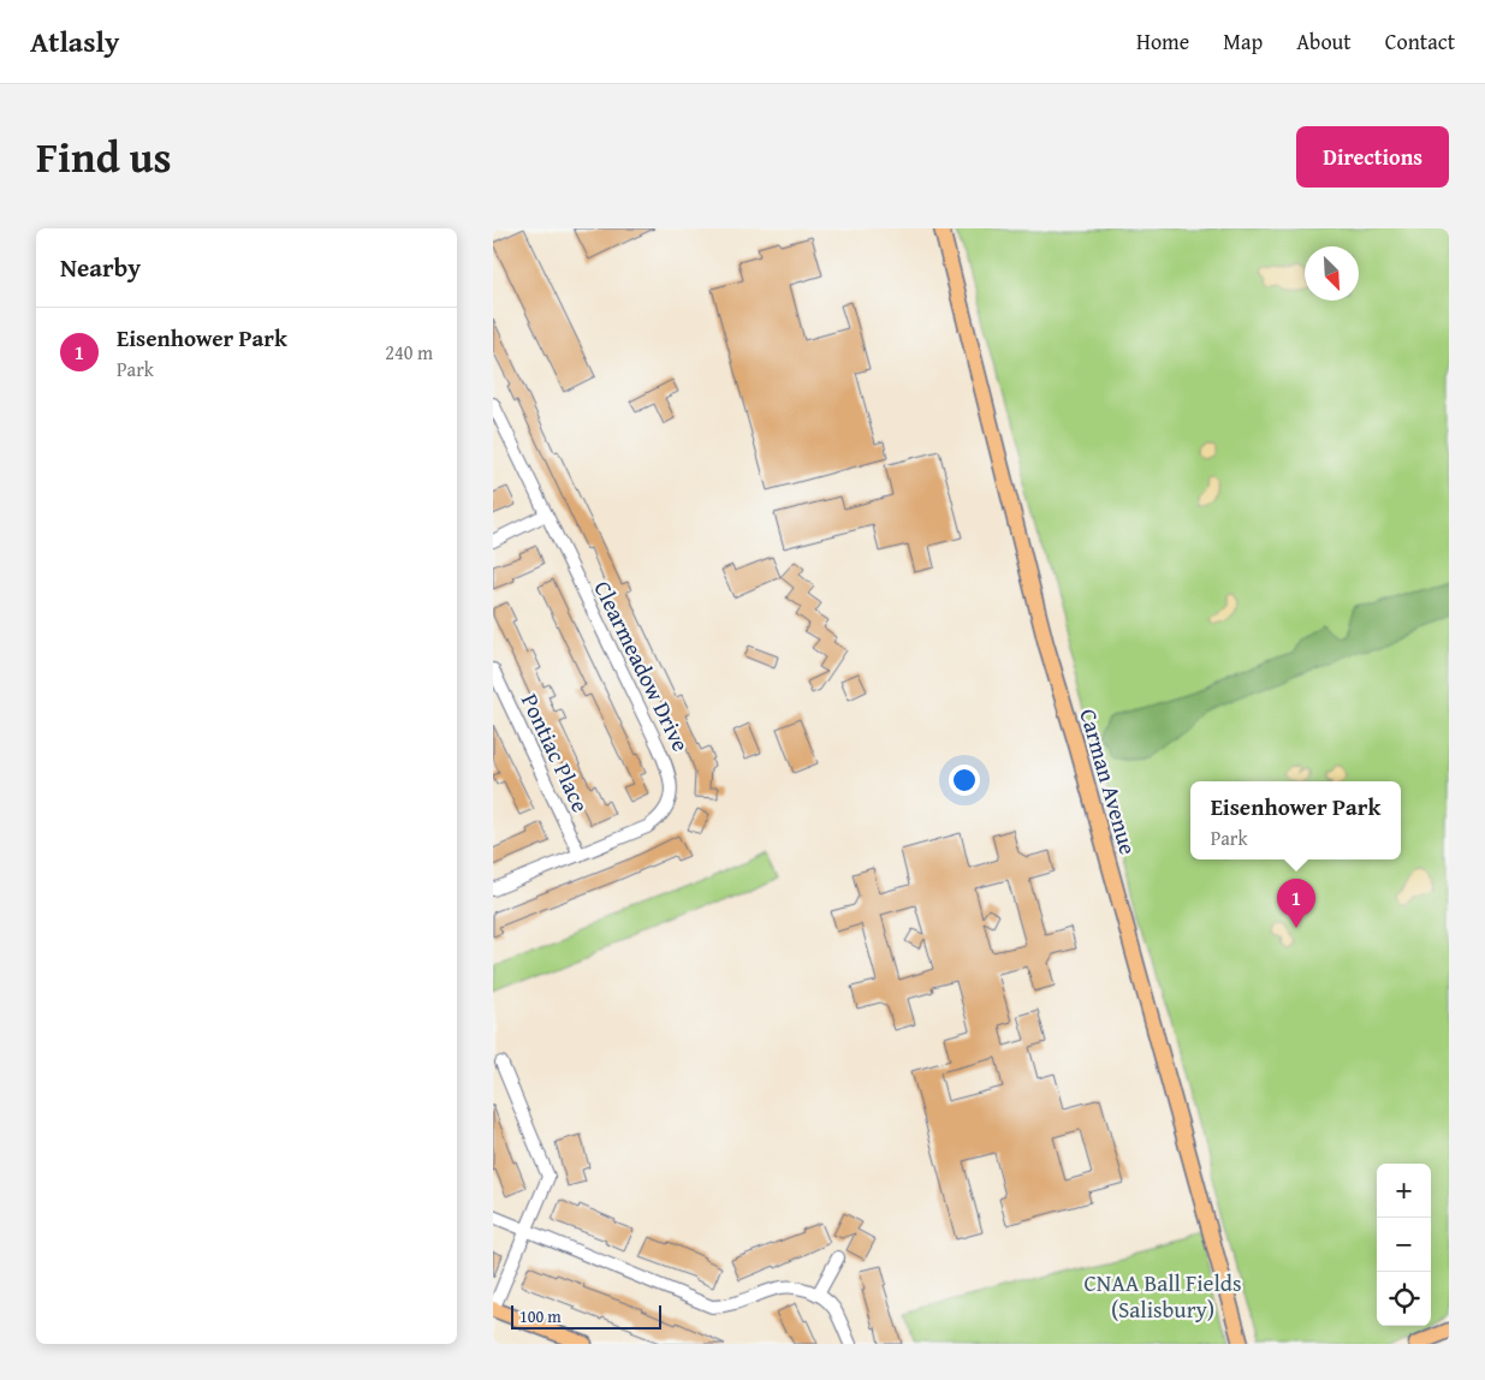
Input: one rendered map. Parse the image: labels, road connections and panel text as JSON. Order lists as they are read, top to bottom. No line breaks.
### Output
{"streets":{"main road":["Carman Avenue"],"street":["Clearmeadow Drive","Pontiac Place"]},"crossings":[["Clearmeadow Drive","Pontiac Place"]],"parks":["CNAA Ball Fields (Salisbury)"],"scale_bar":"100 m","north":"bottom right","page":{"header":"Atlasly","nav":["Home","Map","About","Contact"],"title":"Find us","buttons":"Directions","heading":"Nearby","list":[{"mark":"1","name":"Eisenhower Park","note":"Park","value":"240 m"}],"popup":["Eisenhower Park","Park"],"pins":"1","map_buttons":["+","−"],"scale":"100 m"}}
